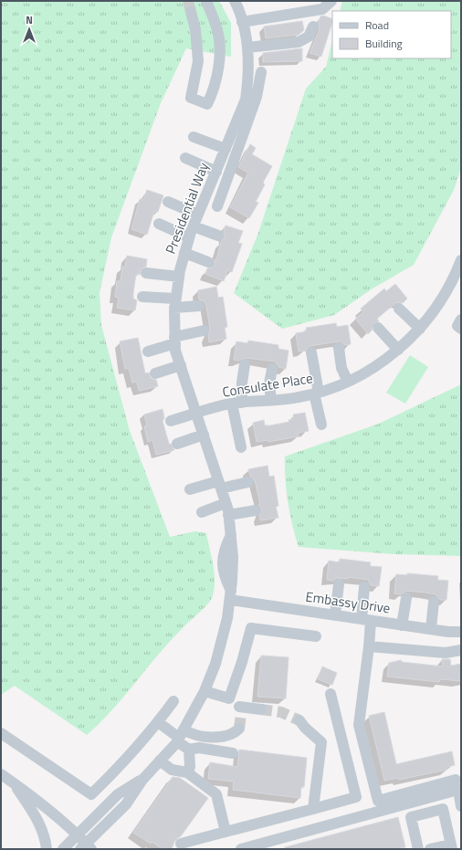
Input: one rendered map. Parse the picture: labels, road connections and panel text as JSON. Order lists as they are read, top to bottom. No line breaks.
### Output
{"streets":{"street":["Presidential Way","Consulate Place","Embassy Drive"]},"crossings":[["Presidential Way","Consulate Place"],["Presidential Way","Embassy Drive"]],"legend":["Road","Building"],"north":"top"}
